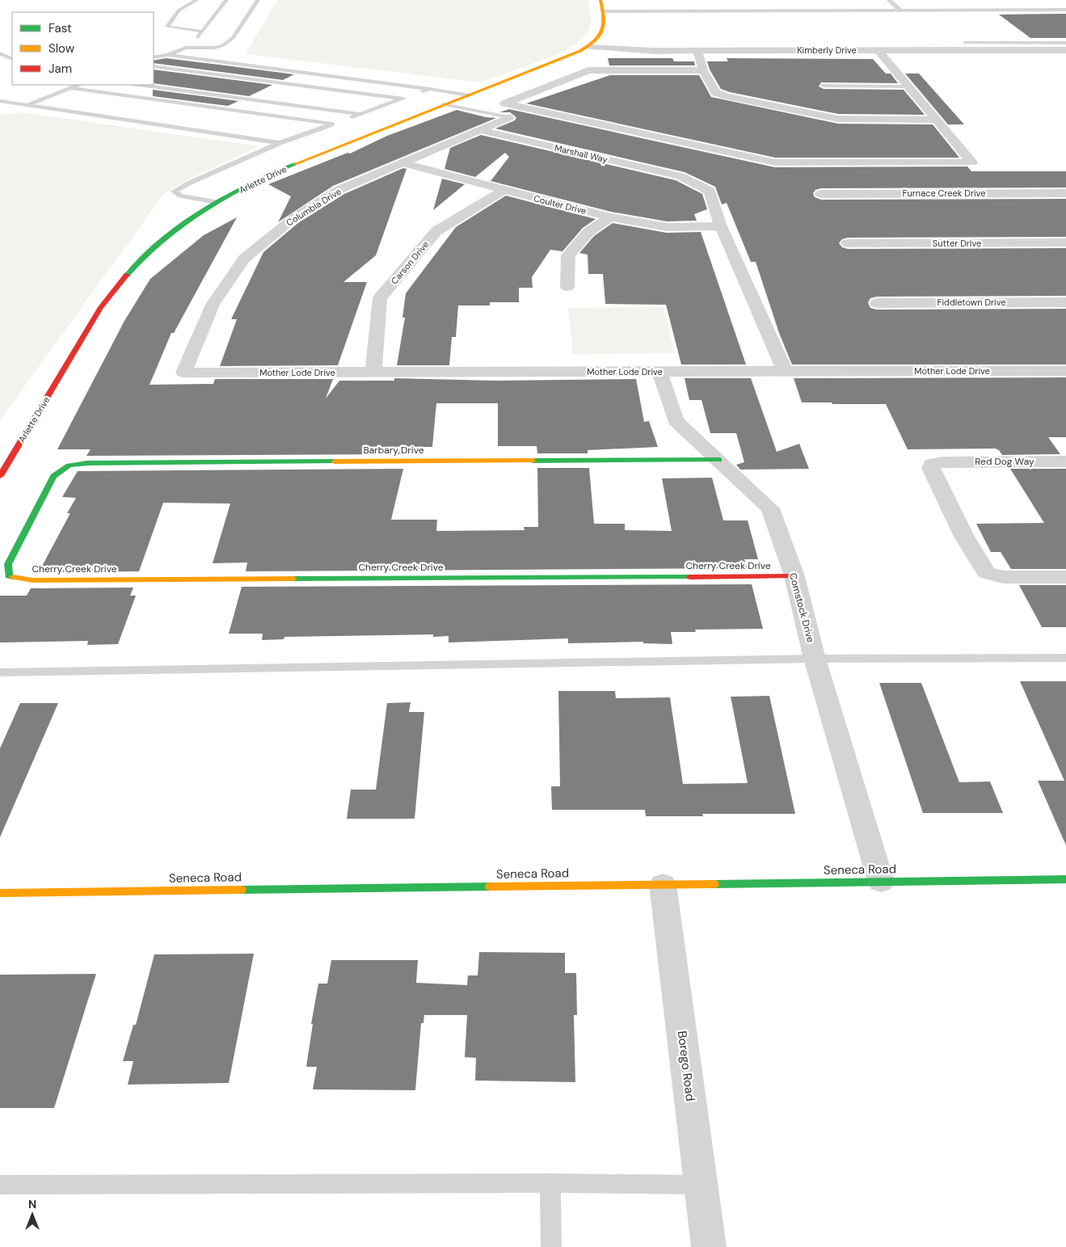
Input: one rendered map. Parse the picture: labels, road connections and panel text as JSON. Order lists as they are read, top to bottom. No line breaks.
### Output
{"streets":{"street":["Kimberly Drive","Marshall Way","Arlette Drive","Furnace Creek Drive","Coulter Drive","Columbia Drive","Sutter Drive","Carson Drive","Fiddletown Drive","Mother Lode Drive","Barbary Drive","Red Dog Way","Cherry Creek Drive","Comstock Drive","Seneca Road","Borego Road"]},"crossings":[["Kimberly Drive","Arlette Drive"],["Marshall Way","Coulter Drive"],["Marshall Way","Columbia Drive"],["Marshall Way","Mother Lode Drive"],["Coulter Drive","Columbia Drive"],["Coulter Drive","Carson Drive"],["Columbia Drive","Mother Lode Drive"],["Carson Drive","Mother Lode Drive"],["Mother Lode Drive","Comstock Drive"],["Barbary Drive","Cherry Creek Drive"],["Barbary Drive","Comstock Drive"],["Cherry Creek Drive","Comstock Drive"],["Comstock Drive","Seneca Road"],["Seneca Road","Borego Road"]],"legend":["Fast","Slow","Jam"],"north":"top"}
